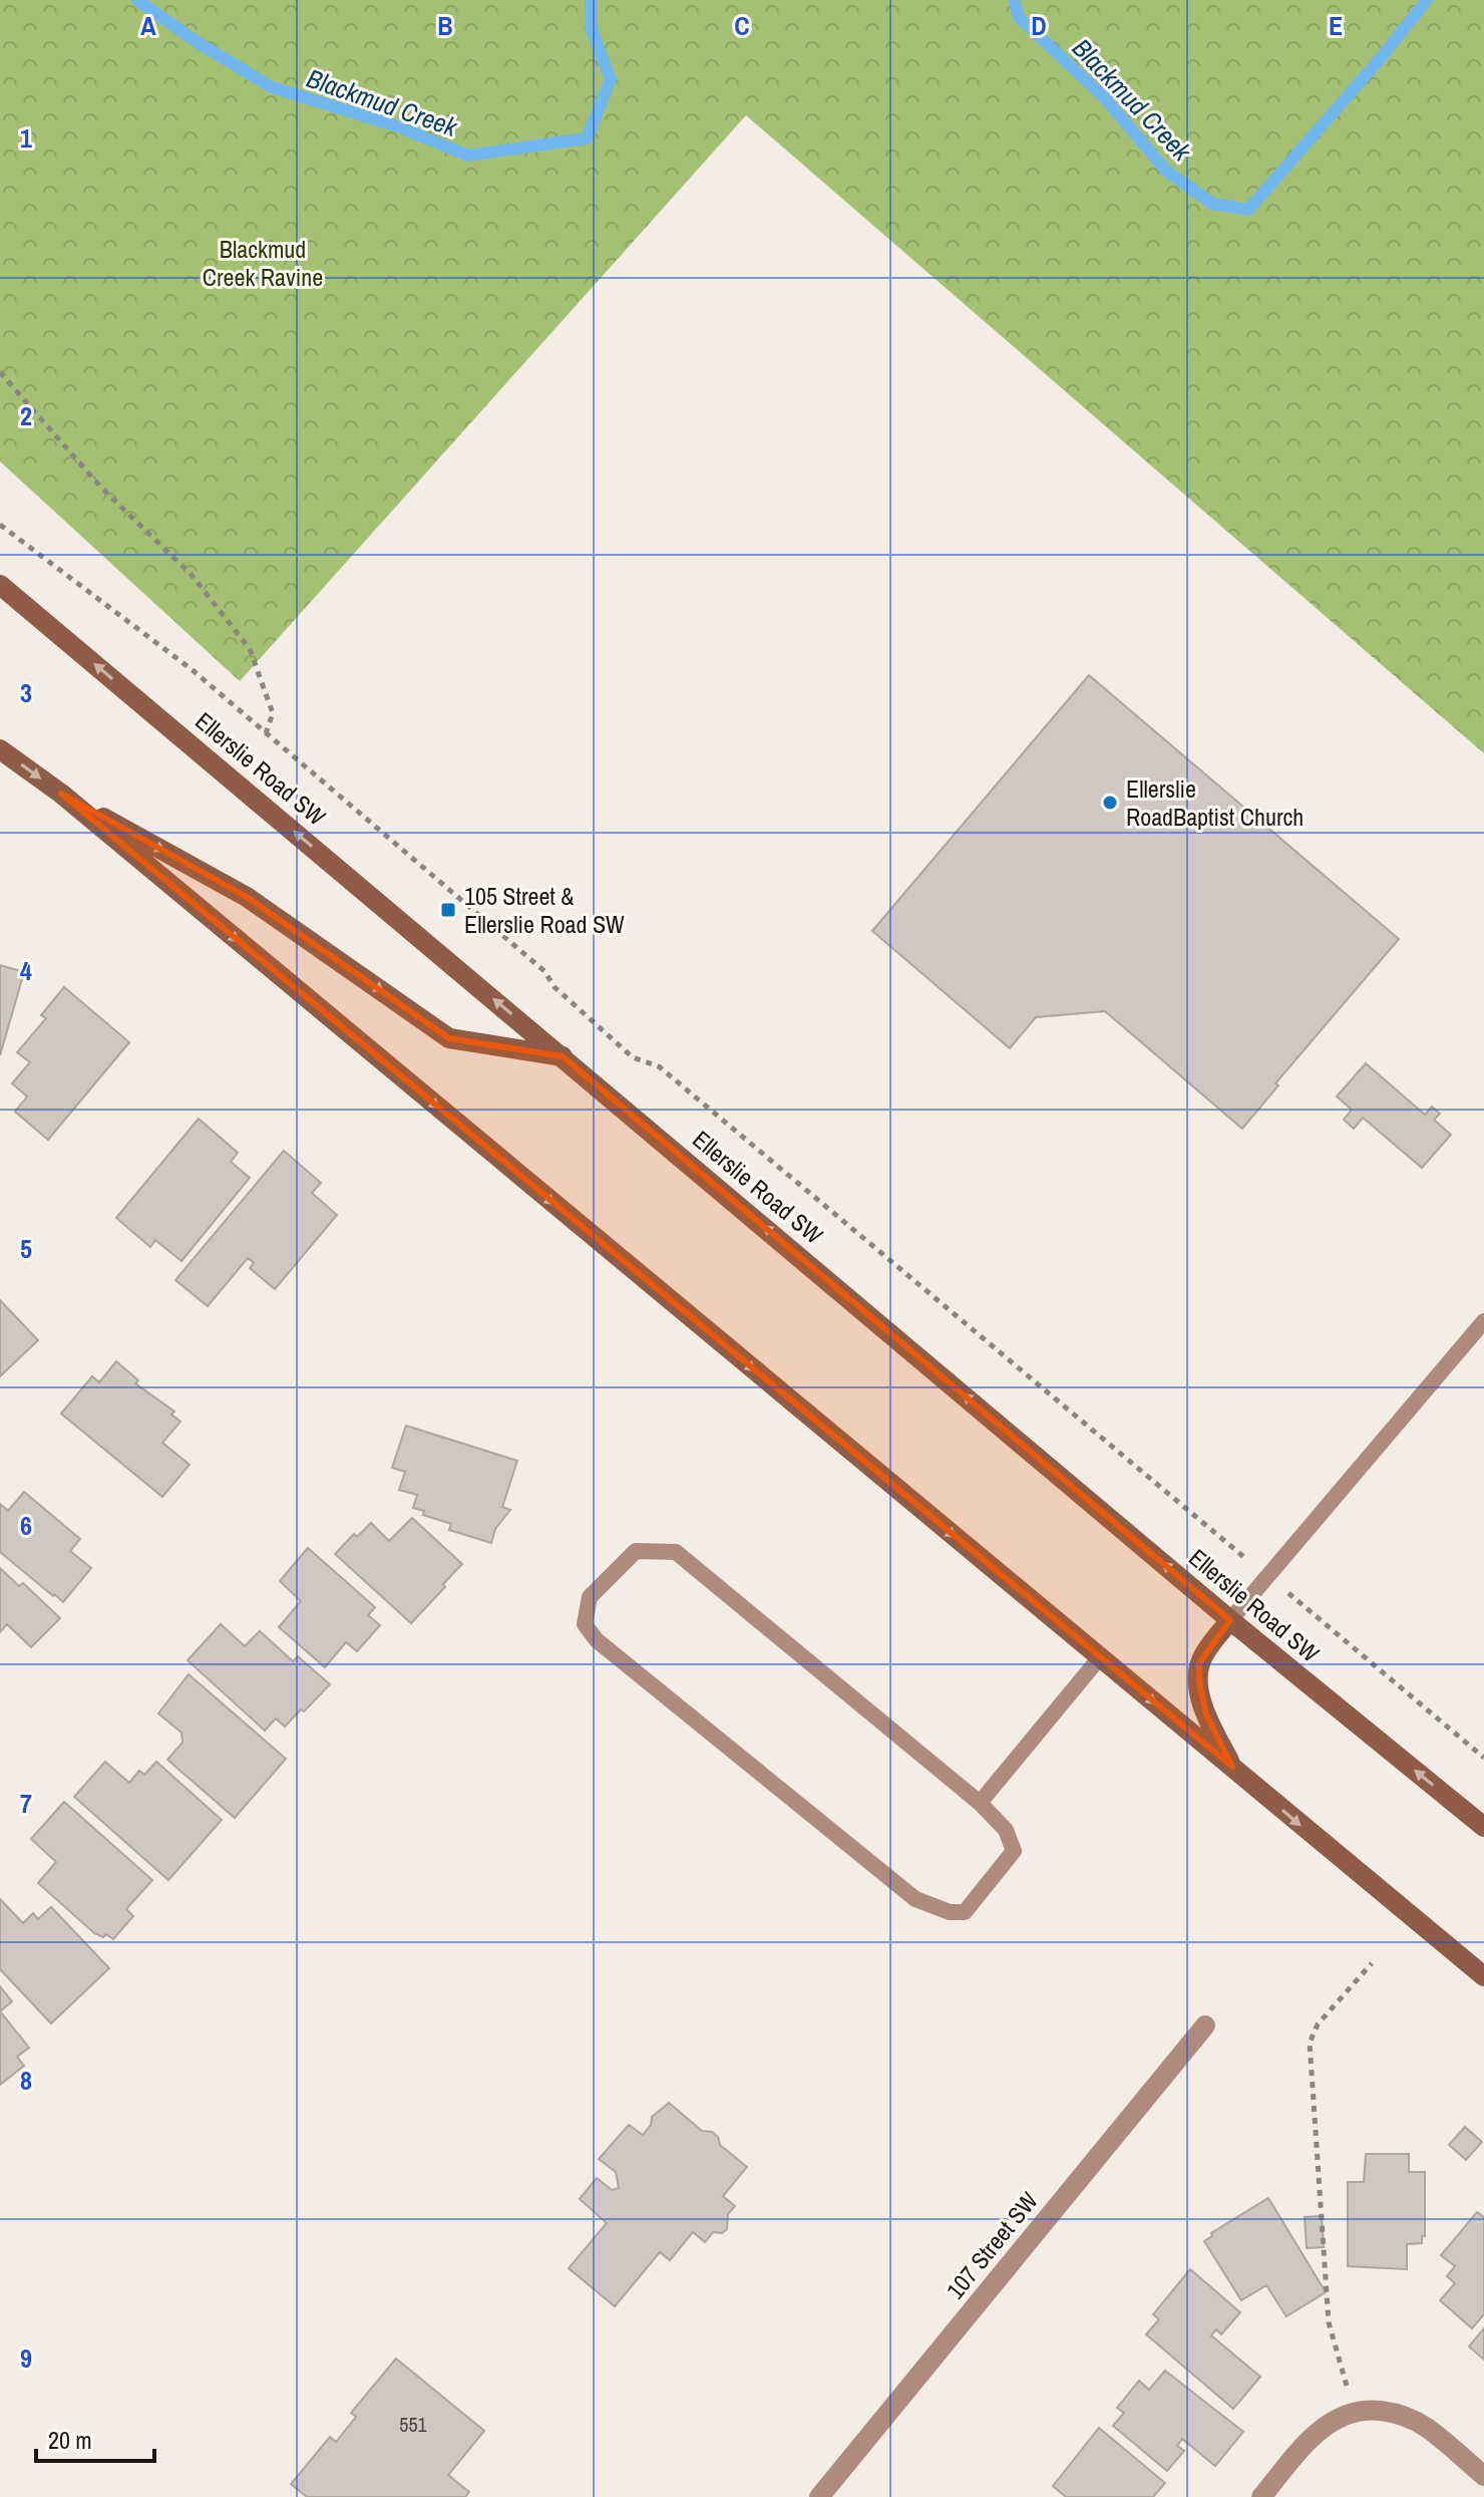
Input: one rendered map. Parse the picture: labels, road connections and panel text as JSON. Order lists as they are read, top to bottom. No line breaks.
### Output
{"streets":{"main road":["Ellerslie Road SW"],"street":["107 Street SW"]},"water":["Blackmud Creek"],"parks":["Blackmud Creek Ravine"],"places":{"other":["Ellerslie RoadBaptist Church"],"transit":["105 Street & Ellerslie Road SW"]},"house_numbers":["551"],"scale_bar":"20 m","grid":{"columns":["A","B","C","D","E"],"rows":["1","2","3","4","5","6","7","8","9"]}}
